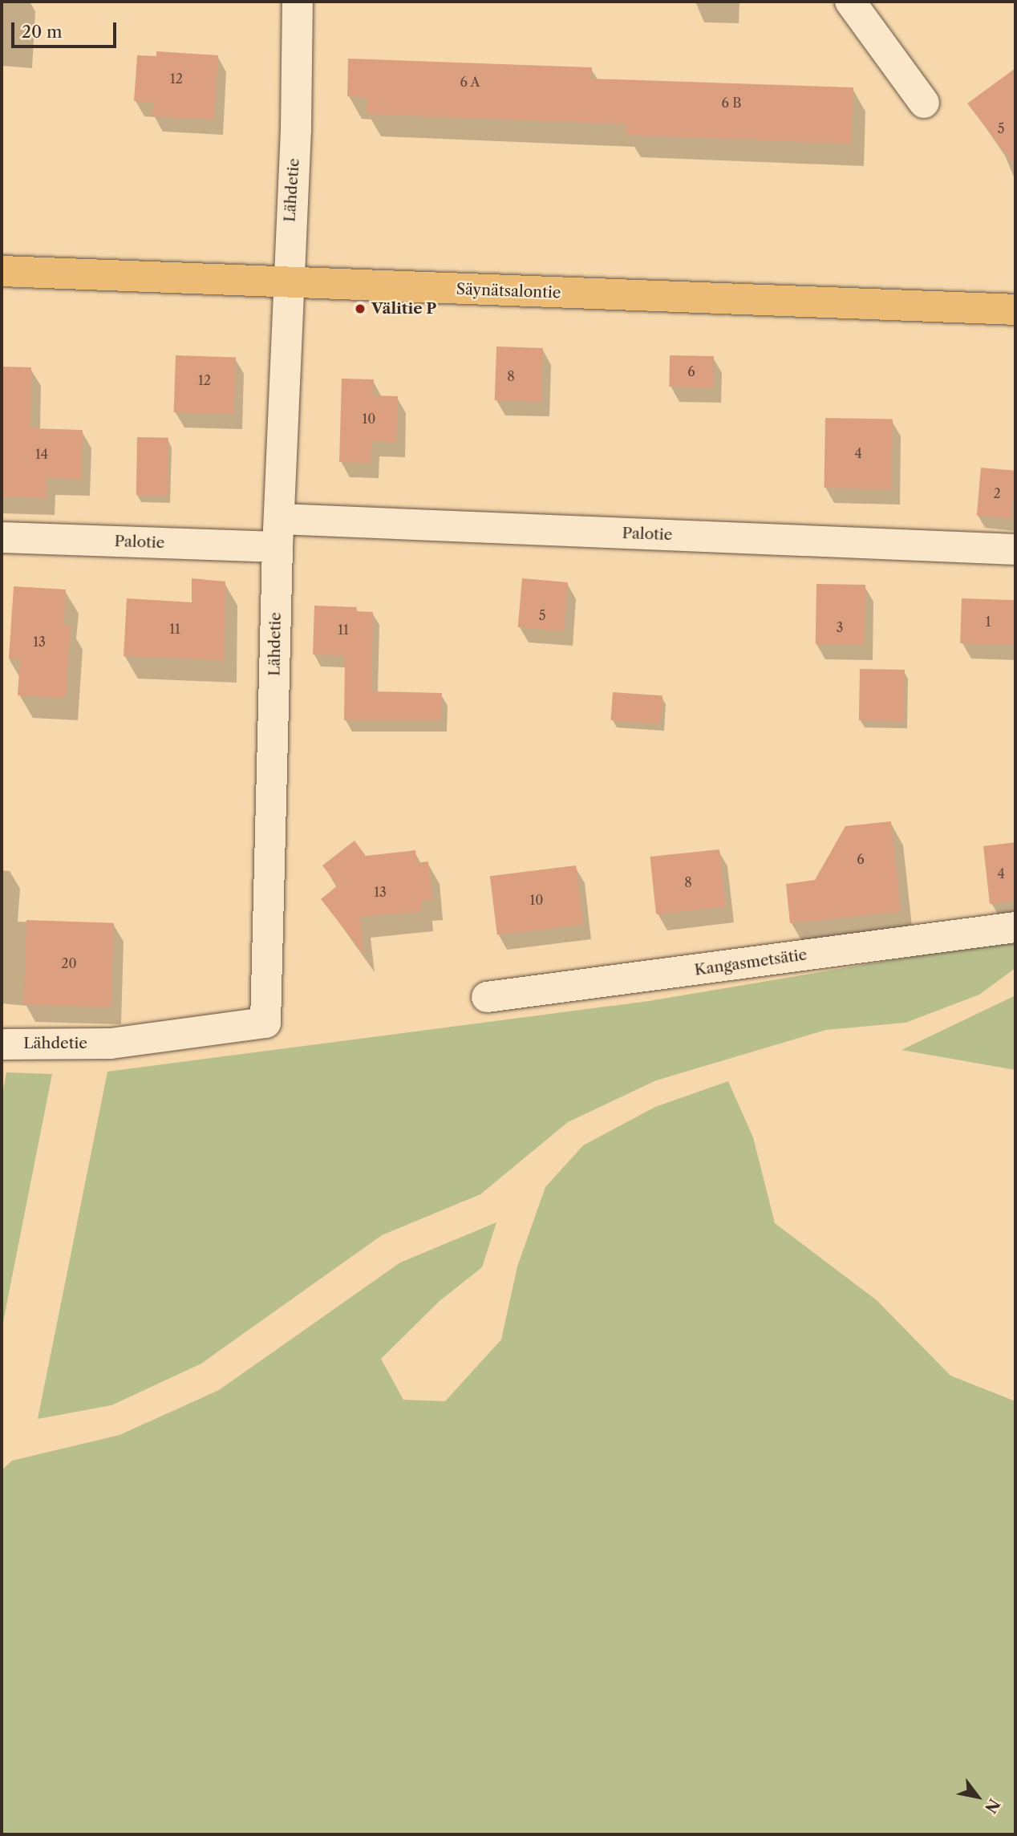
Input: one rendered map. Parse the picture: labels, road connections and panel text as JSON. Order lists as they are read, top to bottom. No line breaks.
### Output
{"streets":{"main road":["Säynätsalontie"],"street":["Lähdetie","Palotie","Kangasmetsätie"]},"crossings":[["Lähdetie","Säynätsalontie"],["Lähdetie","Palotie"]],"places":["Välitie P"],"house_numbers":["12","6 A","6 B","5","6","8","12","10","4","14","2","5","1","3","11","11","13","6","4","8","13","10","20"],"scale_bar":"20 m","north":"bottom right"}
